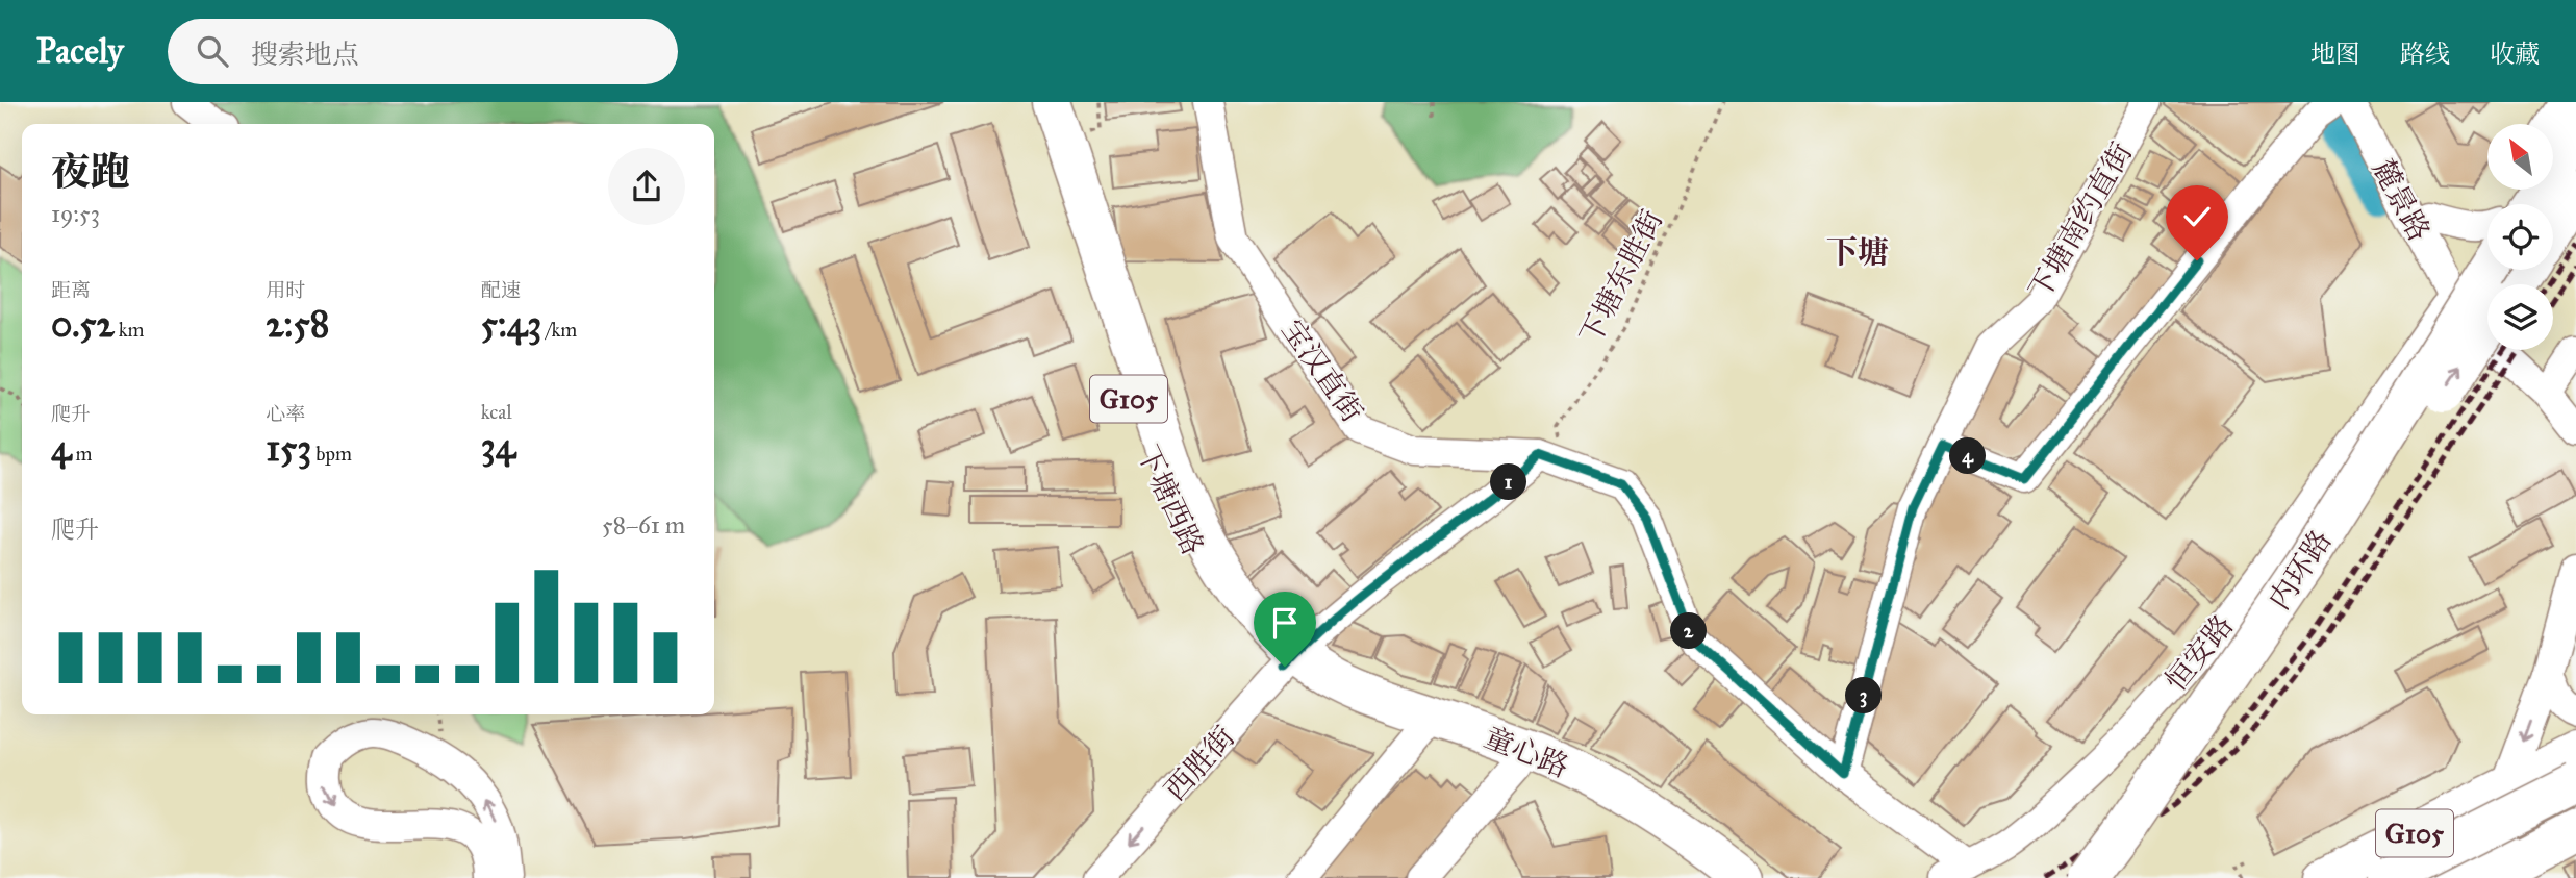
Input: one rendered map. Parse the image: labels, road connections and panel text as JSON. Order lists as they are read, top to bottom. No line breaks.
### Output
{"streets":{"highway":["G105","下塘西路","内环路","童心路"],"street":["麓景路","下塘南约直街","宝汉直街","恒安路","西胜街"],"path":["下塘东胜街"]},"crossings":[["麓景路","恒安路"],["下塘南约直街","宝汉直街"],["下塘东胜街","宝汉直街"],["下塘东胜街","西胜街"],["宝汉直街","恒安路"],["宝汉直街","西胜街"],["下塘西路","童心路"],["下塘西路","西胜街"],["童心路","西胜街"]],"districts":["下塘"],"north":"top left","page":{"header":"Pacely","search":"搜索地点","nav":["地图","路线","收藏"],"heading":["夜跑","19:53"],"stats":[["距离","0.52 km"],["用时","2:58"],["配速","5:43 /km"],["爬升","4 m"],["心率","153 bpm"],["kcal","34"]],"pins":["4","1","2","3"],"chart":["爬升","58–61 m"]}}
